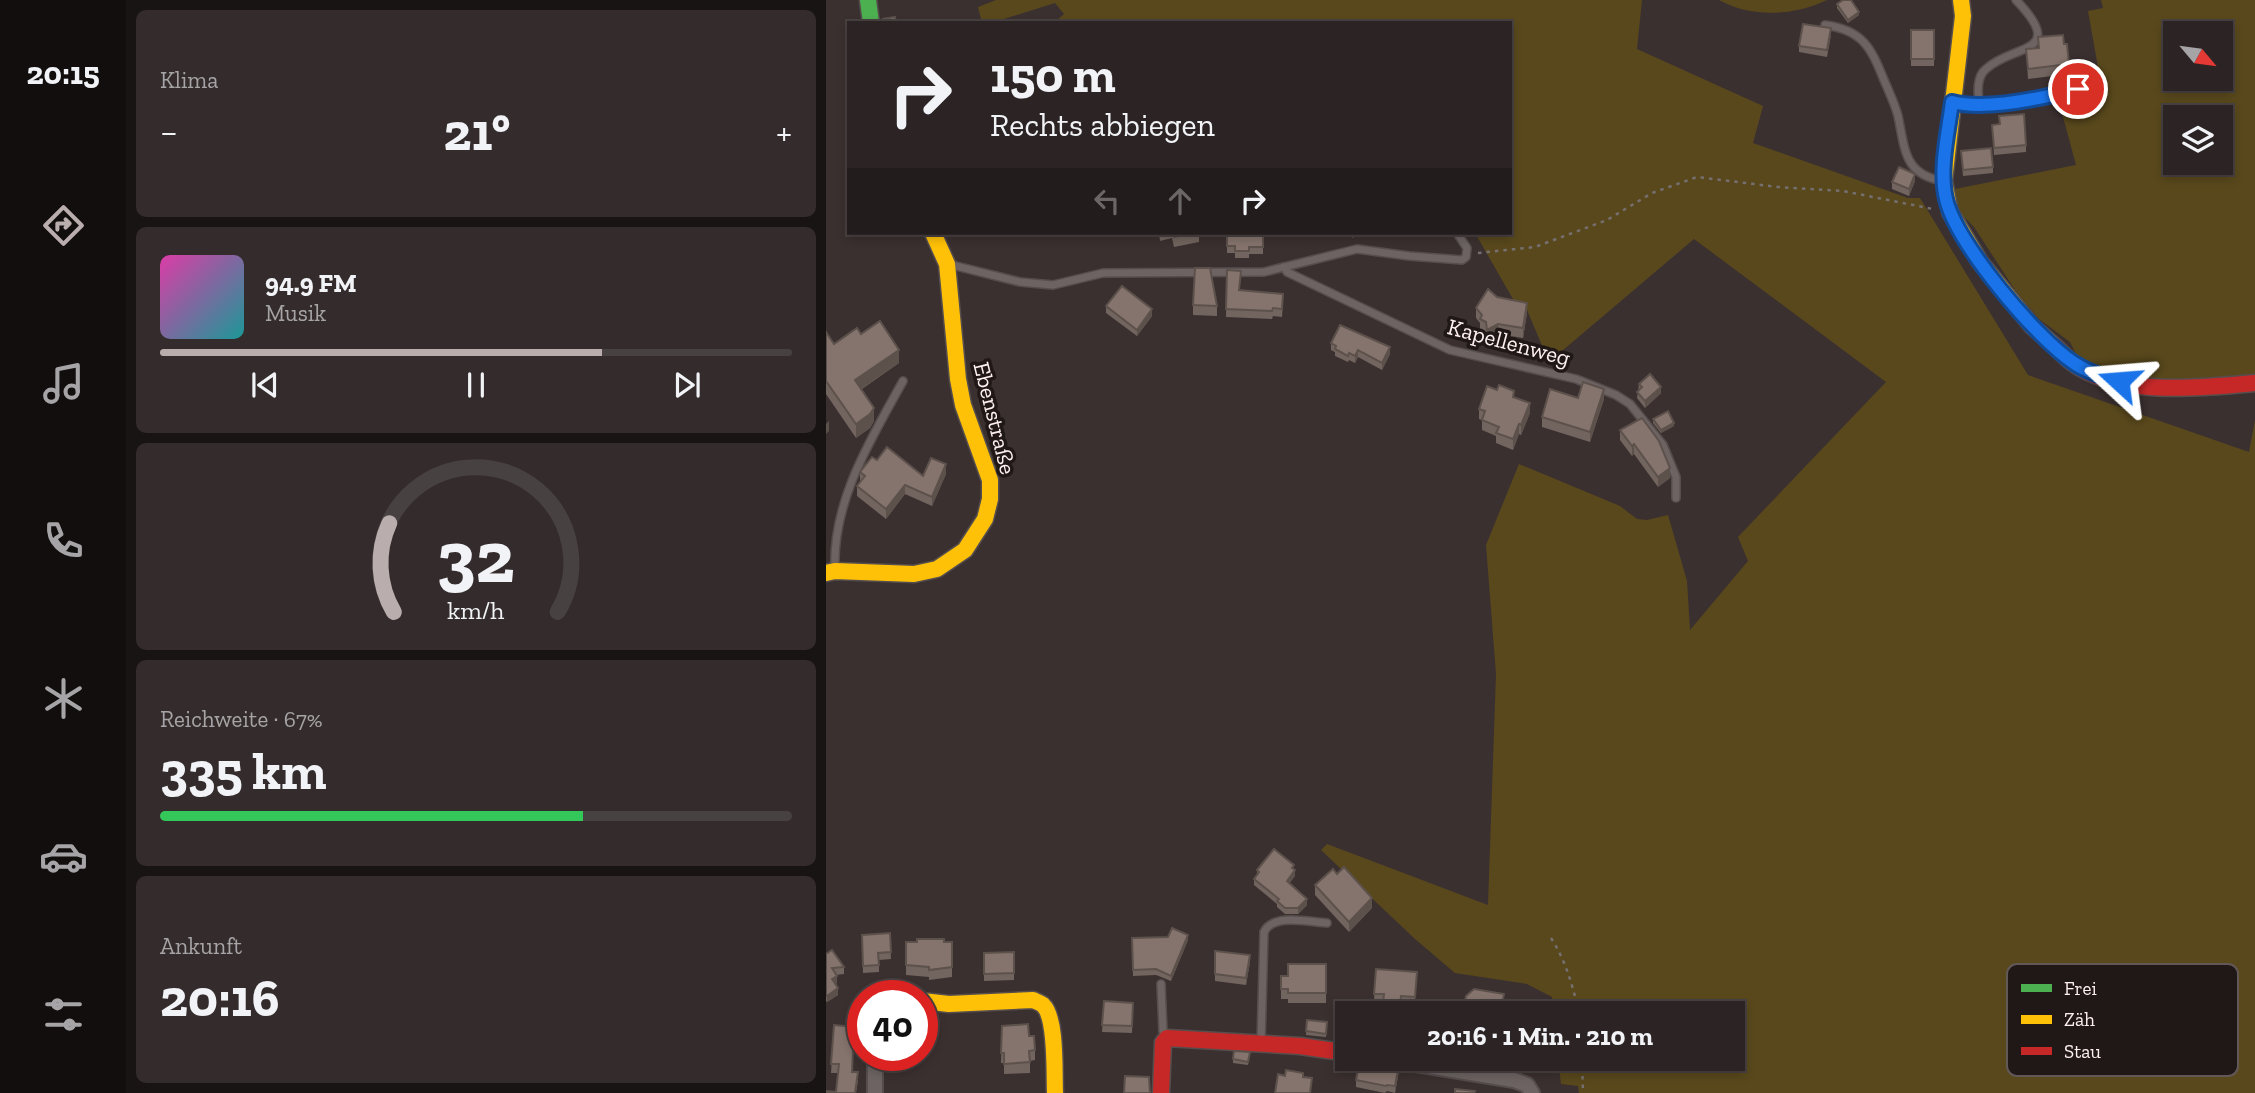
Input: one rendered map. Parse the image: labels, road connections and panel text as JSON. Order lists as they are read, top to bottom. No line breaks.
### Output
{"streets":{"street":["Ebenstraße"],"lane":["Kapellenweg"]},"legend":["Frei","Zäh","Stau"],"north":"bottom right","page":{"tabs":"20:15","tile":["Klima",["Reichweite · 67%","335 km"],["Ankunft","20:16"]],"turn":["150 m","Rechts abbiegen"],"heat":["−","21°","+"],"song":["94.9 FM","Musik"],"limit":"40","trip":"20:16 · 1 Min. · 210 m","gauge":["32","km/h"]}}
